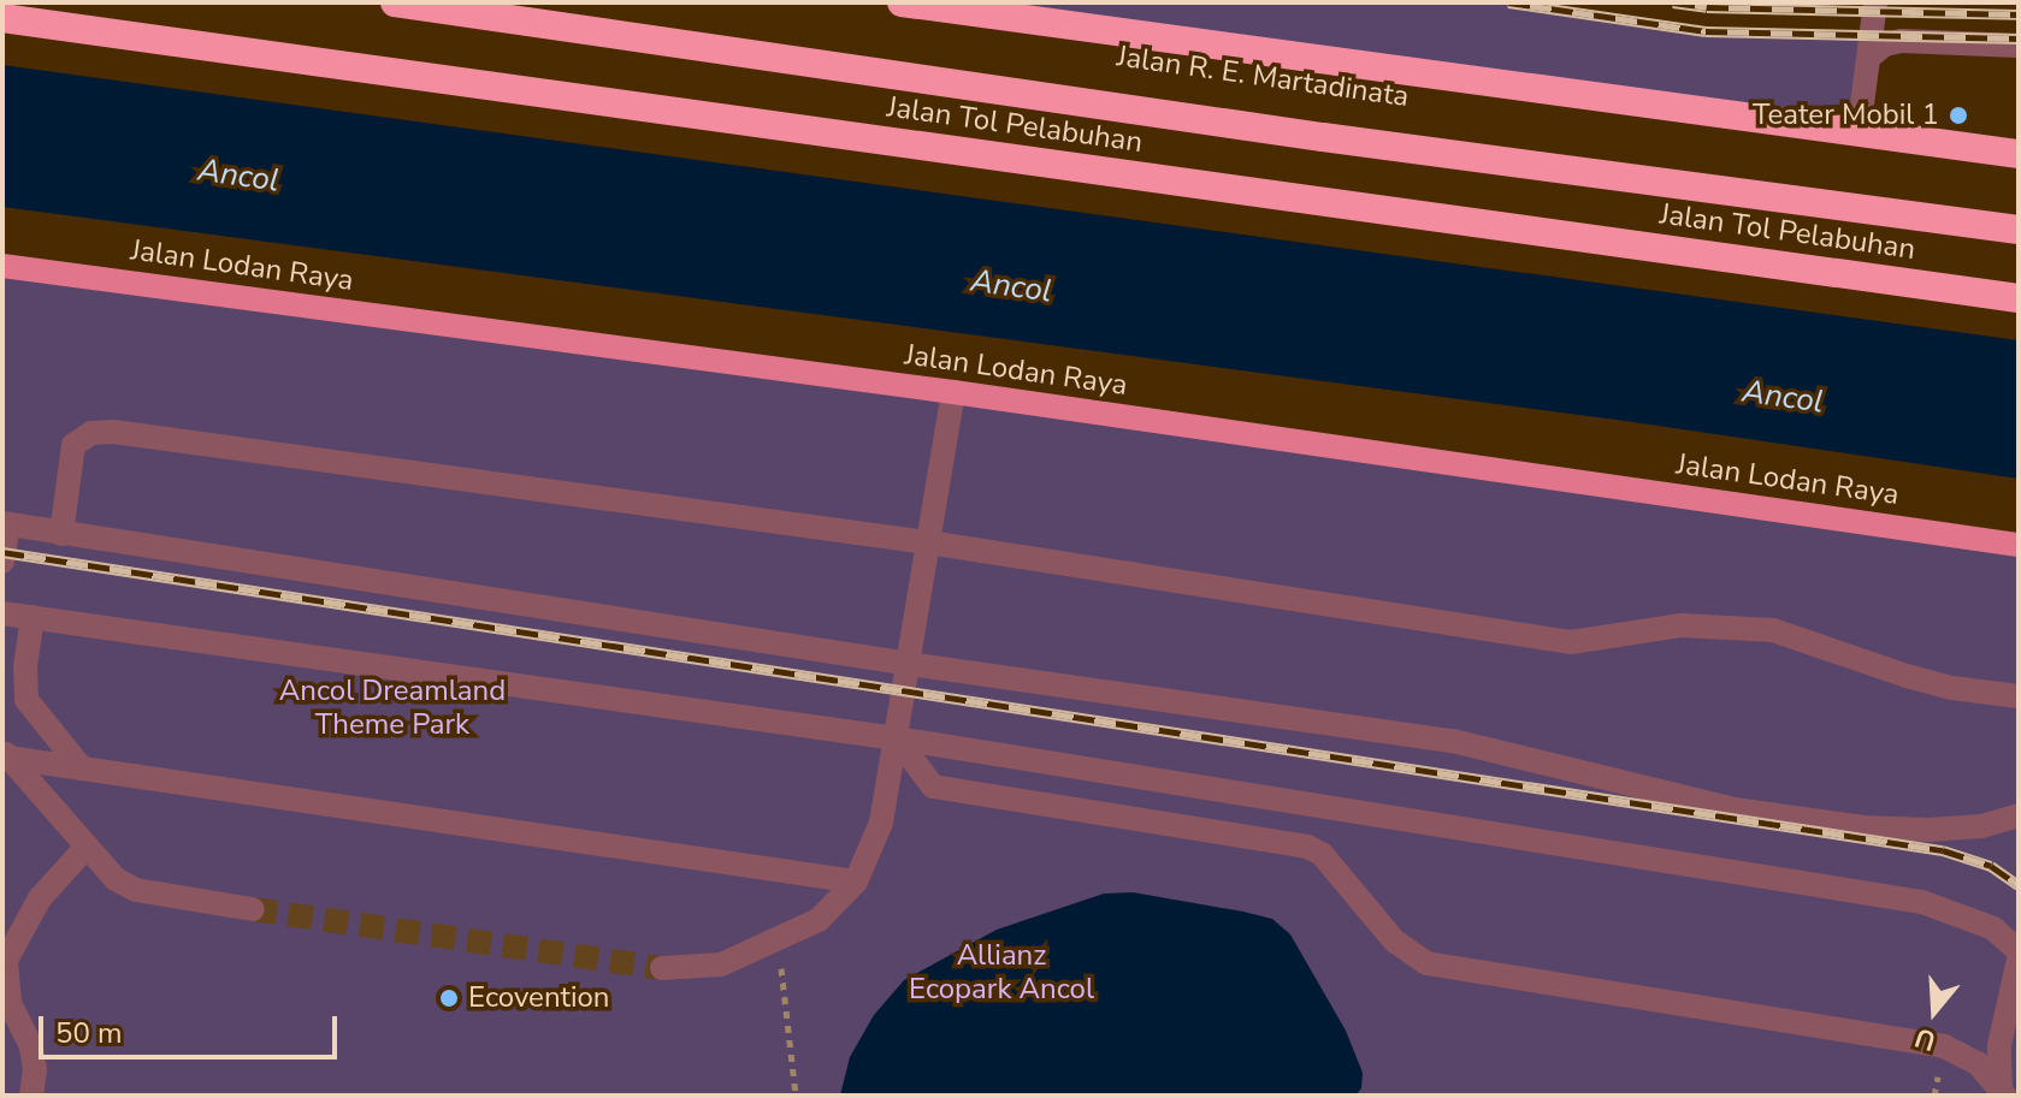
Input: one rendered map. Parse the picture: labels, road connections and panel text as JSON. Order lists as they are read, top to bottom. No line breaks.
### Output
{"streets":{"highway":["Jalan R. E. Martadinata","Jalan Tol Pelabuhan"],"main road":["Jalan Lodan Raya"]},"water":["Ancol"],"parks":["Ancol Dreamland Theme Park","Allianz Ecopark Ancol"],"places":["Teater Mobil 1","Ecovention"],"scale_bar":"50 m","north":"bottom"}
